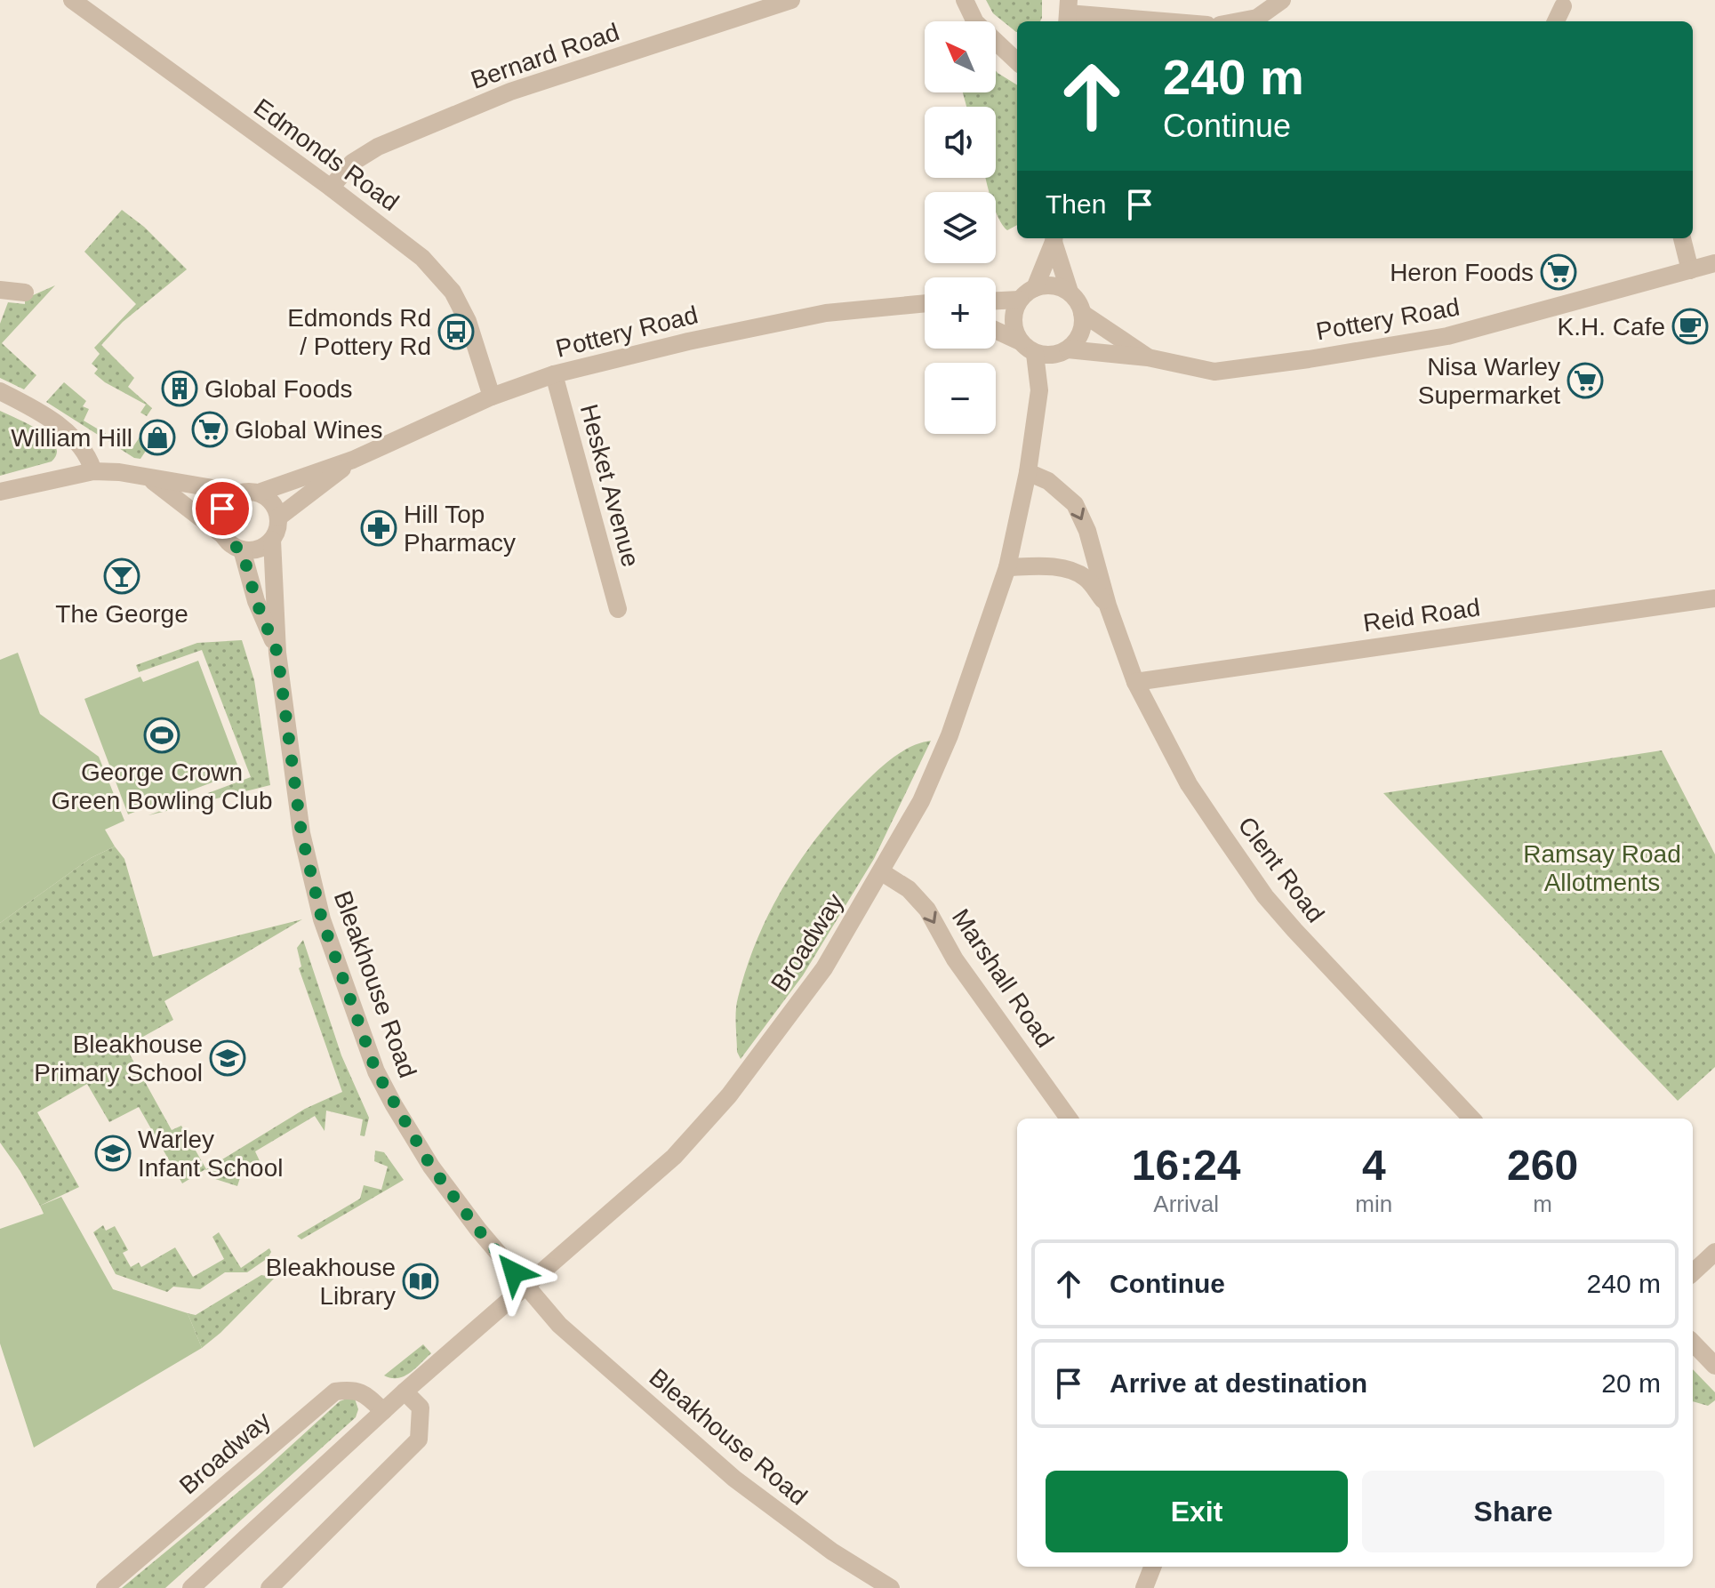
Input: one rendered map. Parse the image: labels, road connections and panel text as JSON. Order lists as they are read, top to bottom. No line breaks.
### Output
{"streets":{"street":["Bernard Road","Edmonds Road","Pottery Road","Hesket Avenue","Reid Road","Clent Road","Broadway","Marshall Road","Bleakhouse Road"]},"crossings":[["Bernard Road","Edmonds Road"],["Edmonds Road","Pottery Road"],["Pottery Road","Hesket Avenue"],["Pottery Road","Broadway"],["Pottery Road","Bleakhouse Road"],["Reid Road","Clent Road"],["Clent Road","Broadway"],["Broadway","Marshall Road"],["Broadway","Bleakhouse Road"]],"one_way":["Marshall Road"],"parks":["Ramsay Road Allotments"],"places":{"supermarket":["Heron Foods","Nisa Warley Supermarket","Global Wines"],"cafe":["K.H. Cafe"],"bus stop":["Edmonds Rd / Pottery Rd"],"building":["Global Foods"],"shop":["William Hill"],"pharmacy":["Hill Top Pharmacy"],"bar":["The George"],"sports":["George Crown Green Bowling Club"],"school or university":["Bleakhouse Primary School","Warley Infant School"],"library":["Bleakhouse Library"]},"north":"top left","page":{"map_buttons":["+","−"],"turn":["240 m","Continue"],"then":"Then","eta":["16:24","Arrival","4","min","260","m"],"list":[{"name":"Continue","value":"240 m"},{"name":"Arrive at destination","value":"20 m"}],"buttons":["Exit","Share"]}}
